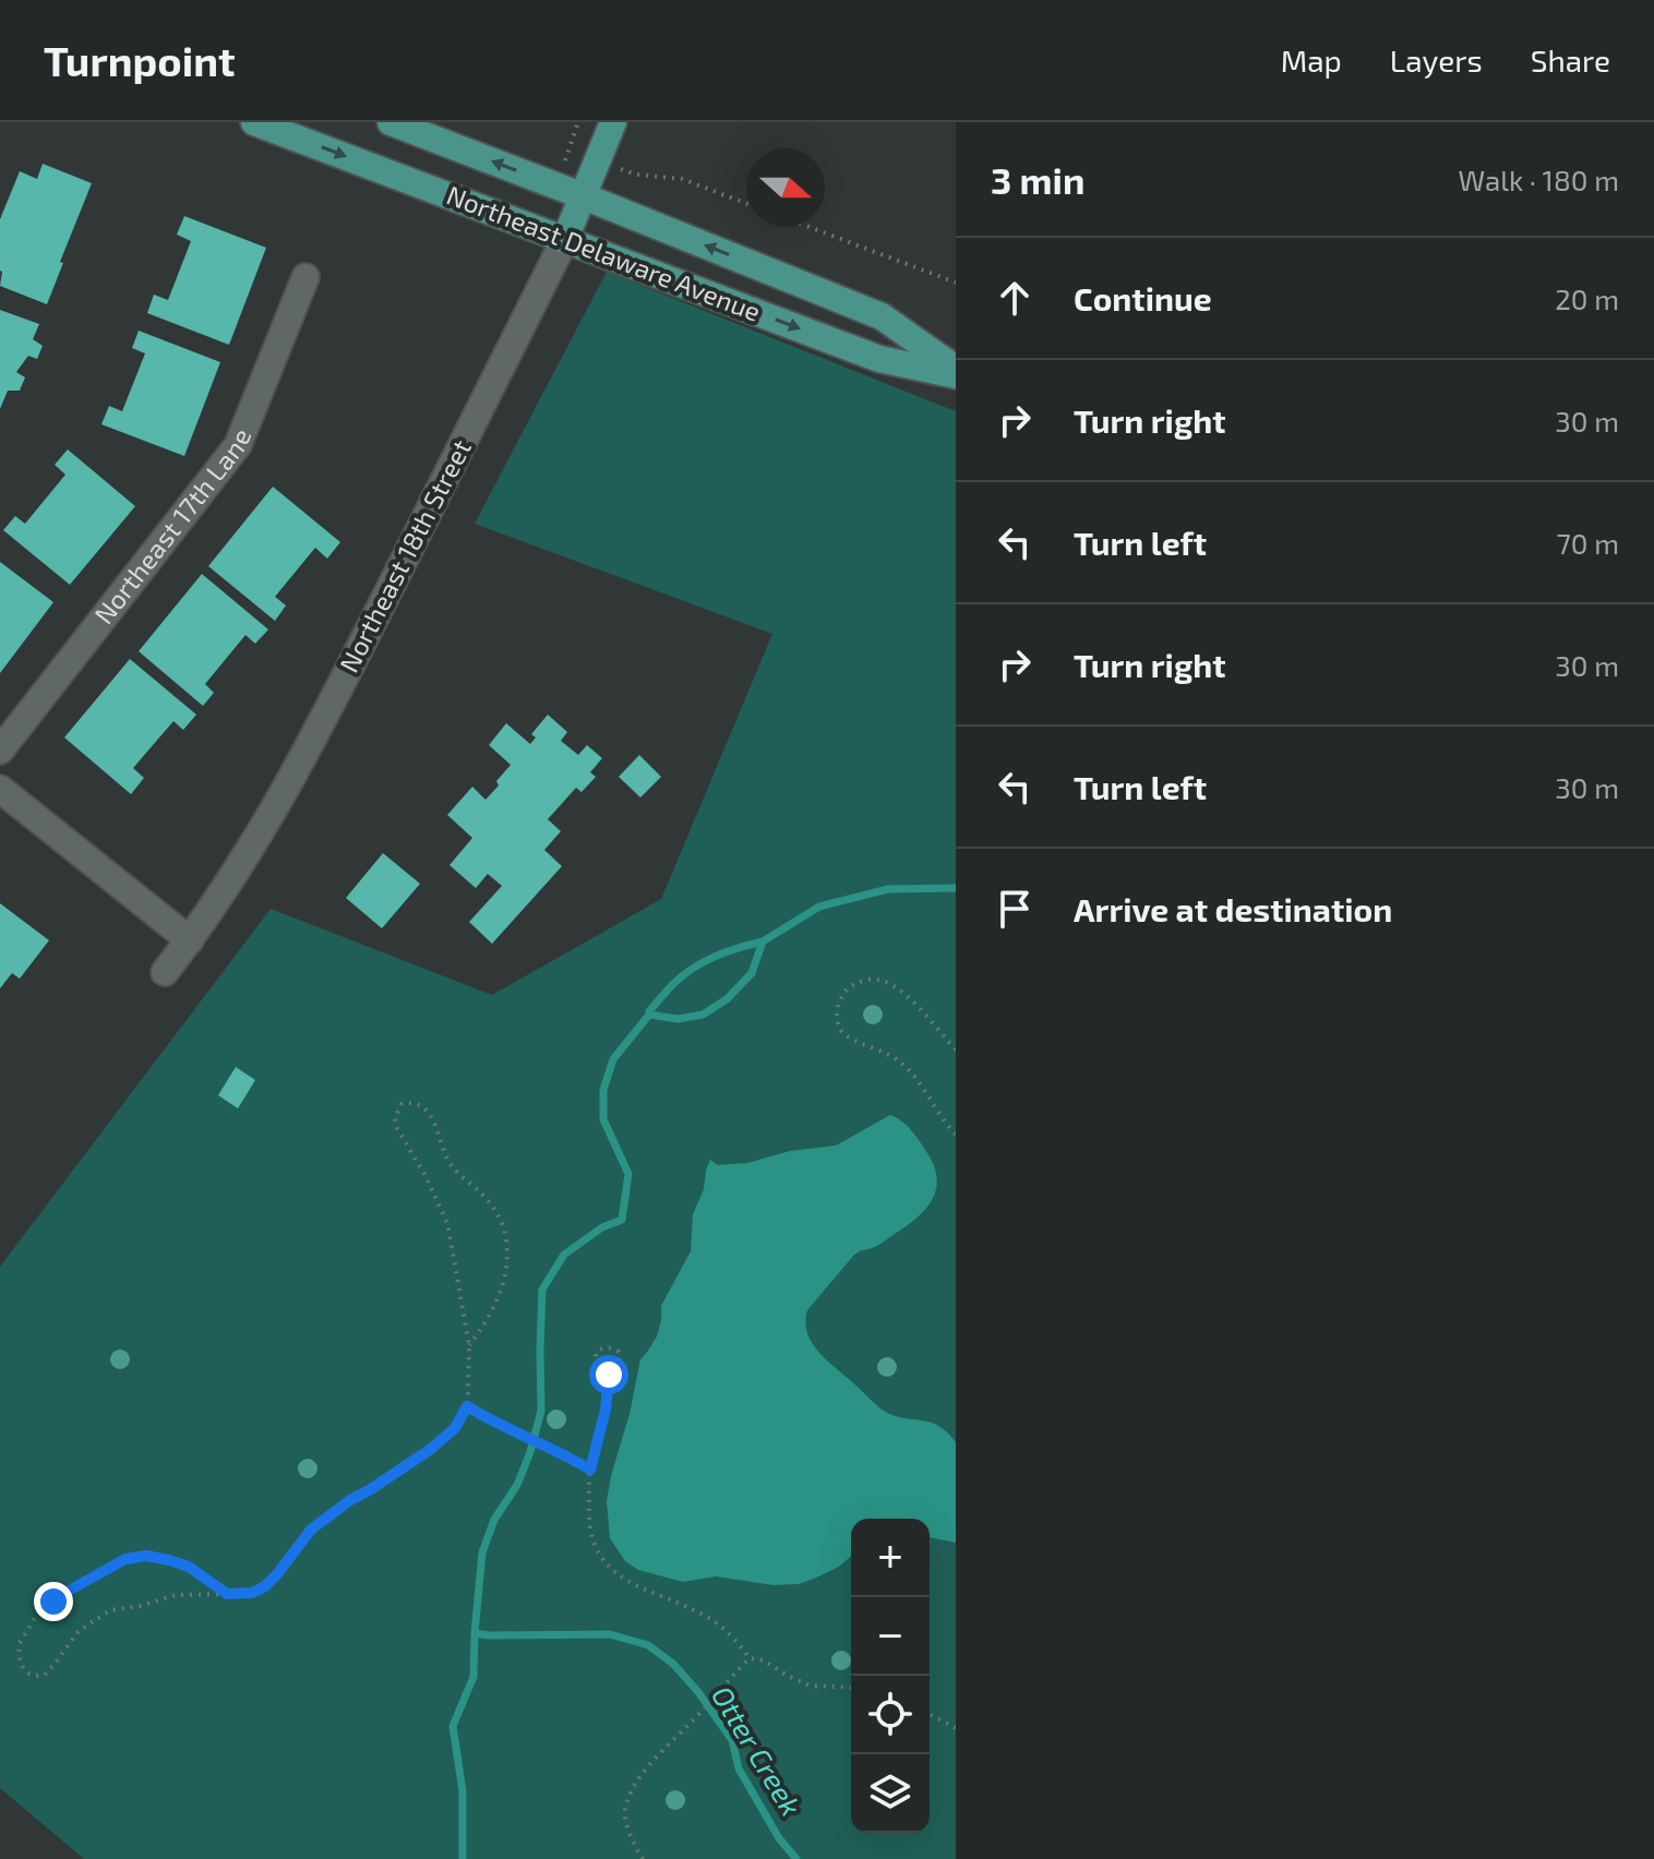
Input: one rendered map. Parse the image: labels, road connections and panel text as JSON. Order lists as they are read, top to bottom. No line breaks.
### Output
{"streets":{"main road":["Northeast Delaware Avenue","Northeast 18th Street"],"street":["Northeast 17th Lane"]},"crossings":[["Northeast Delaware Avenue","Northeast 18th Street"]],"water":["Otter Creek"],"north":"right","page":{"header":"Turnpoint","nav":["Map","Layers","Share"],"heading":["3 min","Walk · 180 m"],"list":[["Continue","20 m"],["Turn right","30 m"],["Turn left","70 m"],["Turn right","30 m"],["Turn left","30 m"],"Arrive at destination"],"map_buttons":["+","−"]}}
